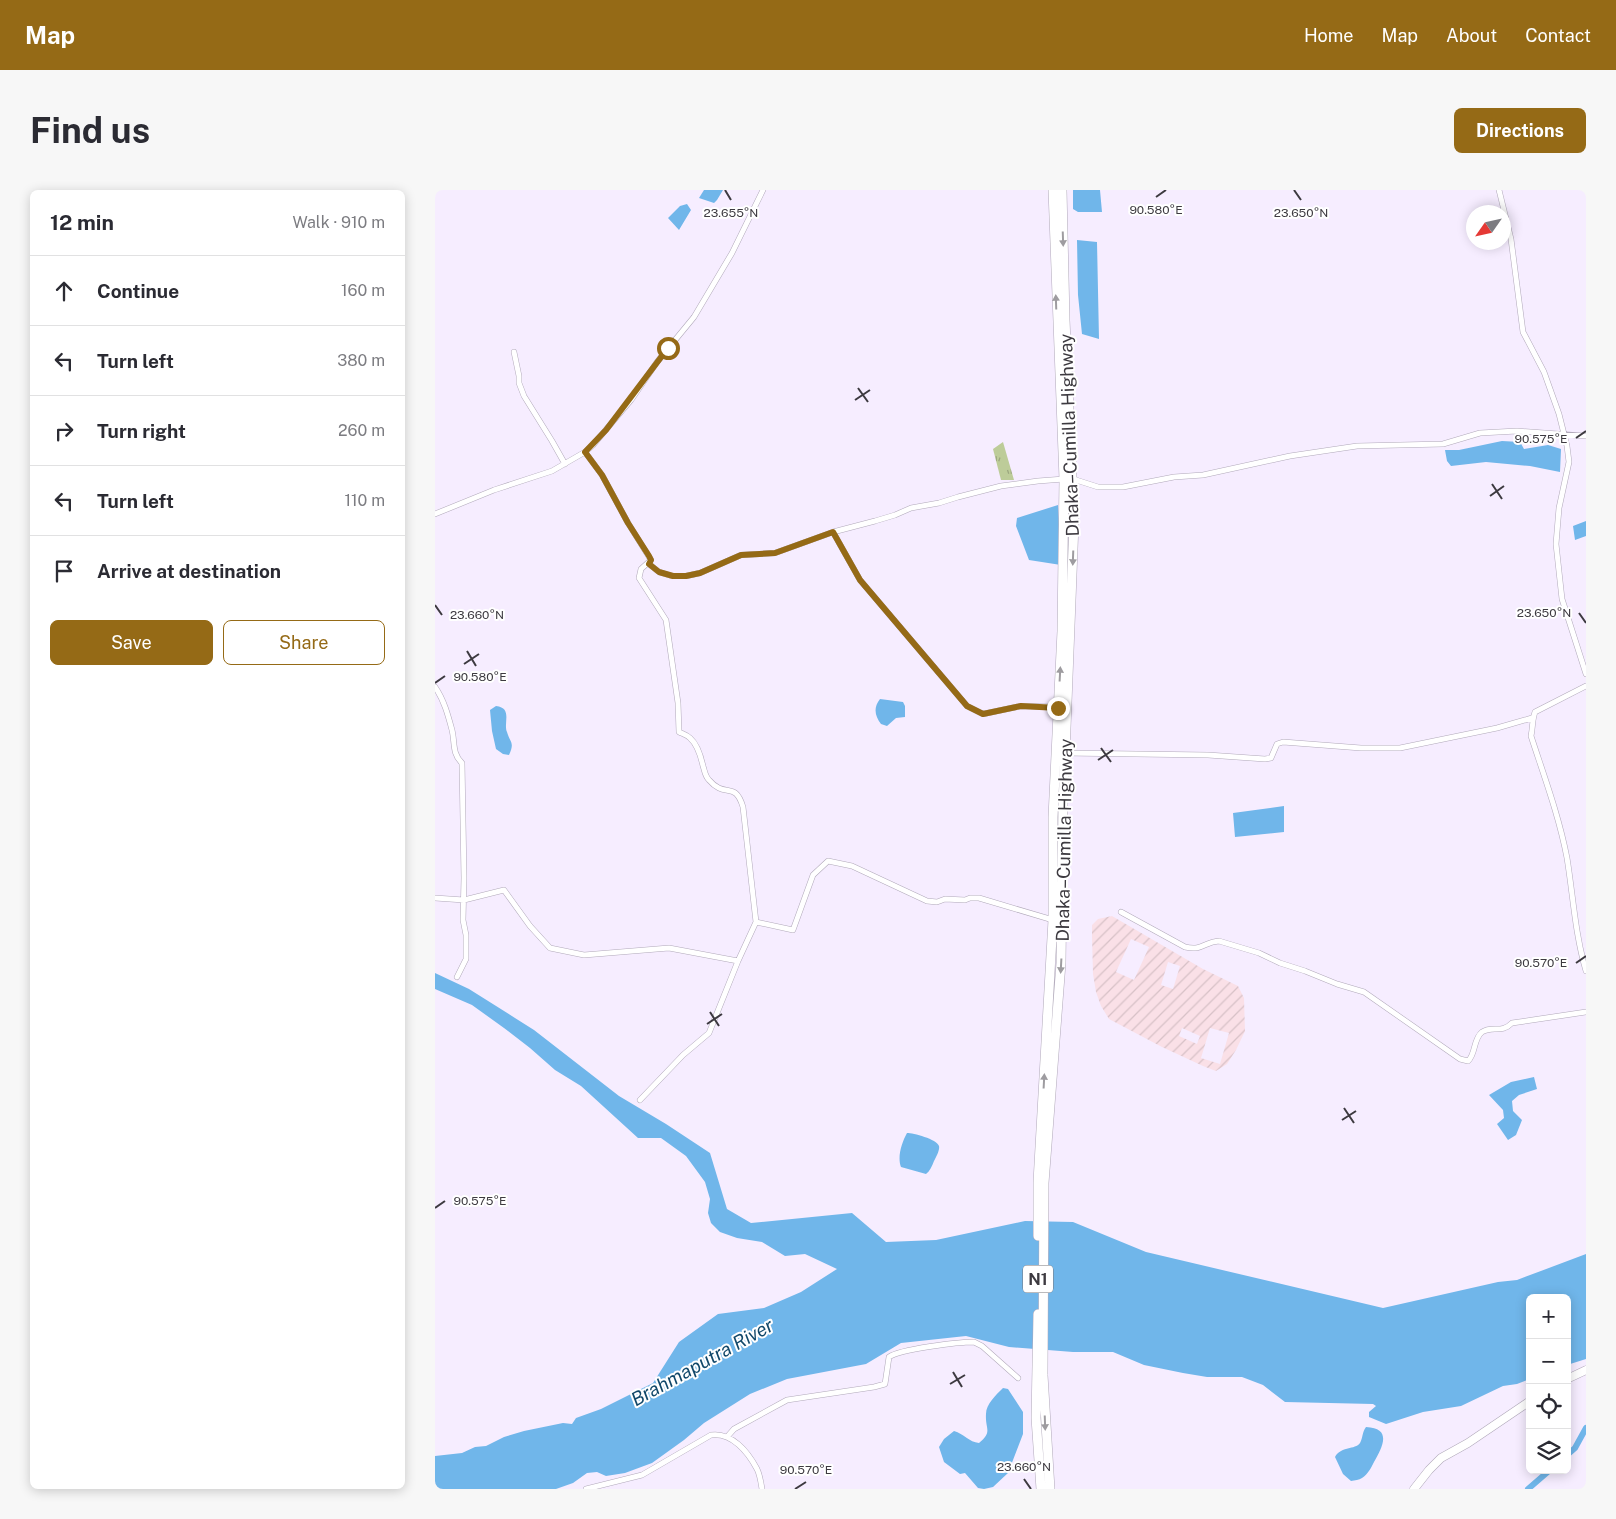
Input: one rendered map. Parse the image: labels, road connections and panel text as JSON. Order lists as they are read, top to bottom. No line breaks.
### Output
{"streets":{"highway":["Dhaka–Cumilla Highway","N1"]},"water":["Brahmaputra River"],"north":"bottom left","page":{"header":"Map","nav":["Home","Map","About","Contact"],"buttons":["Directions",["Save","Share"]],"title":"Find us","heading":["12 min","Walk · 910 m"],"list":[["Continue","160 m"],["Turn left","380 m"],["Turn right","260 m"],["Turn left","110 m"],"Arrive at destination"],"map_buttons":["+","−"]},"coordinates":["90.580°E","23.655°N","23.650°N","90.575°E","23.660°N","90.570°E"]}
